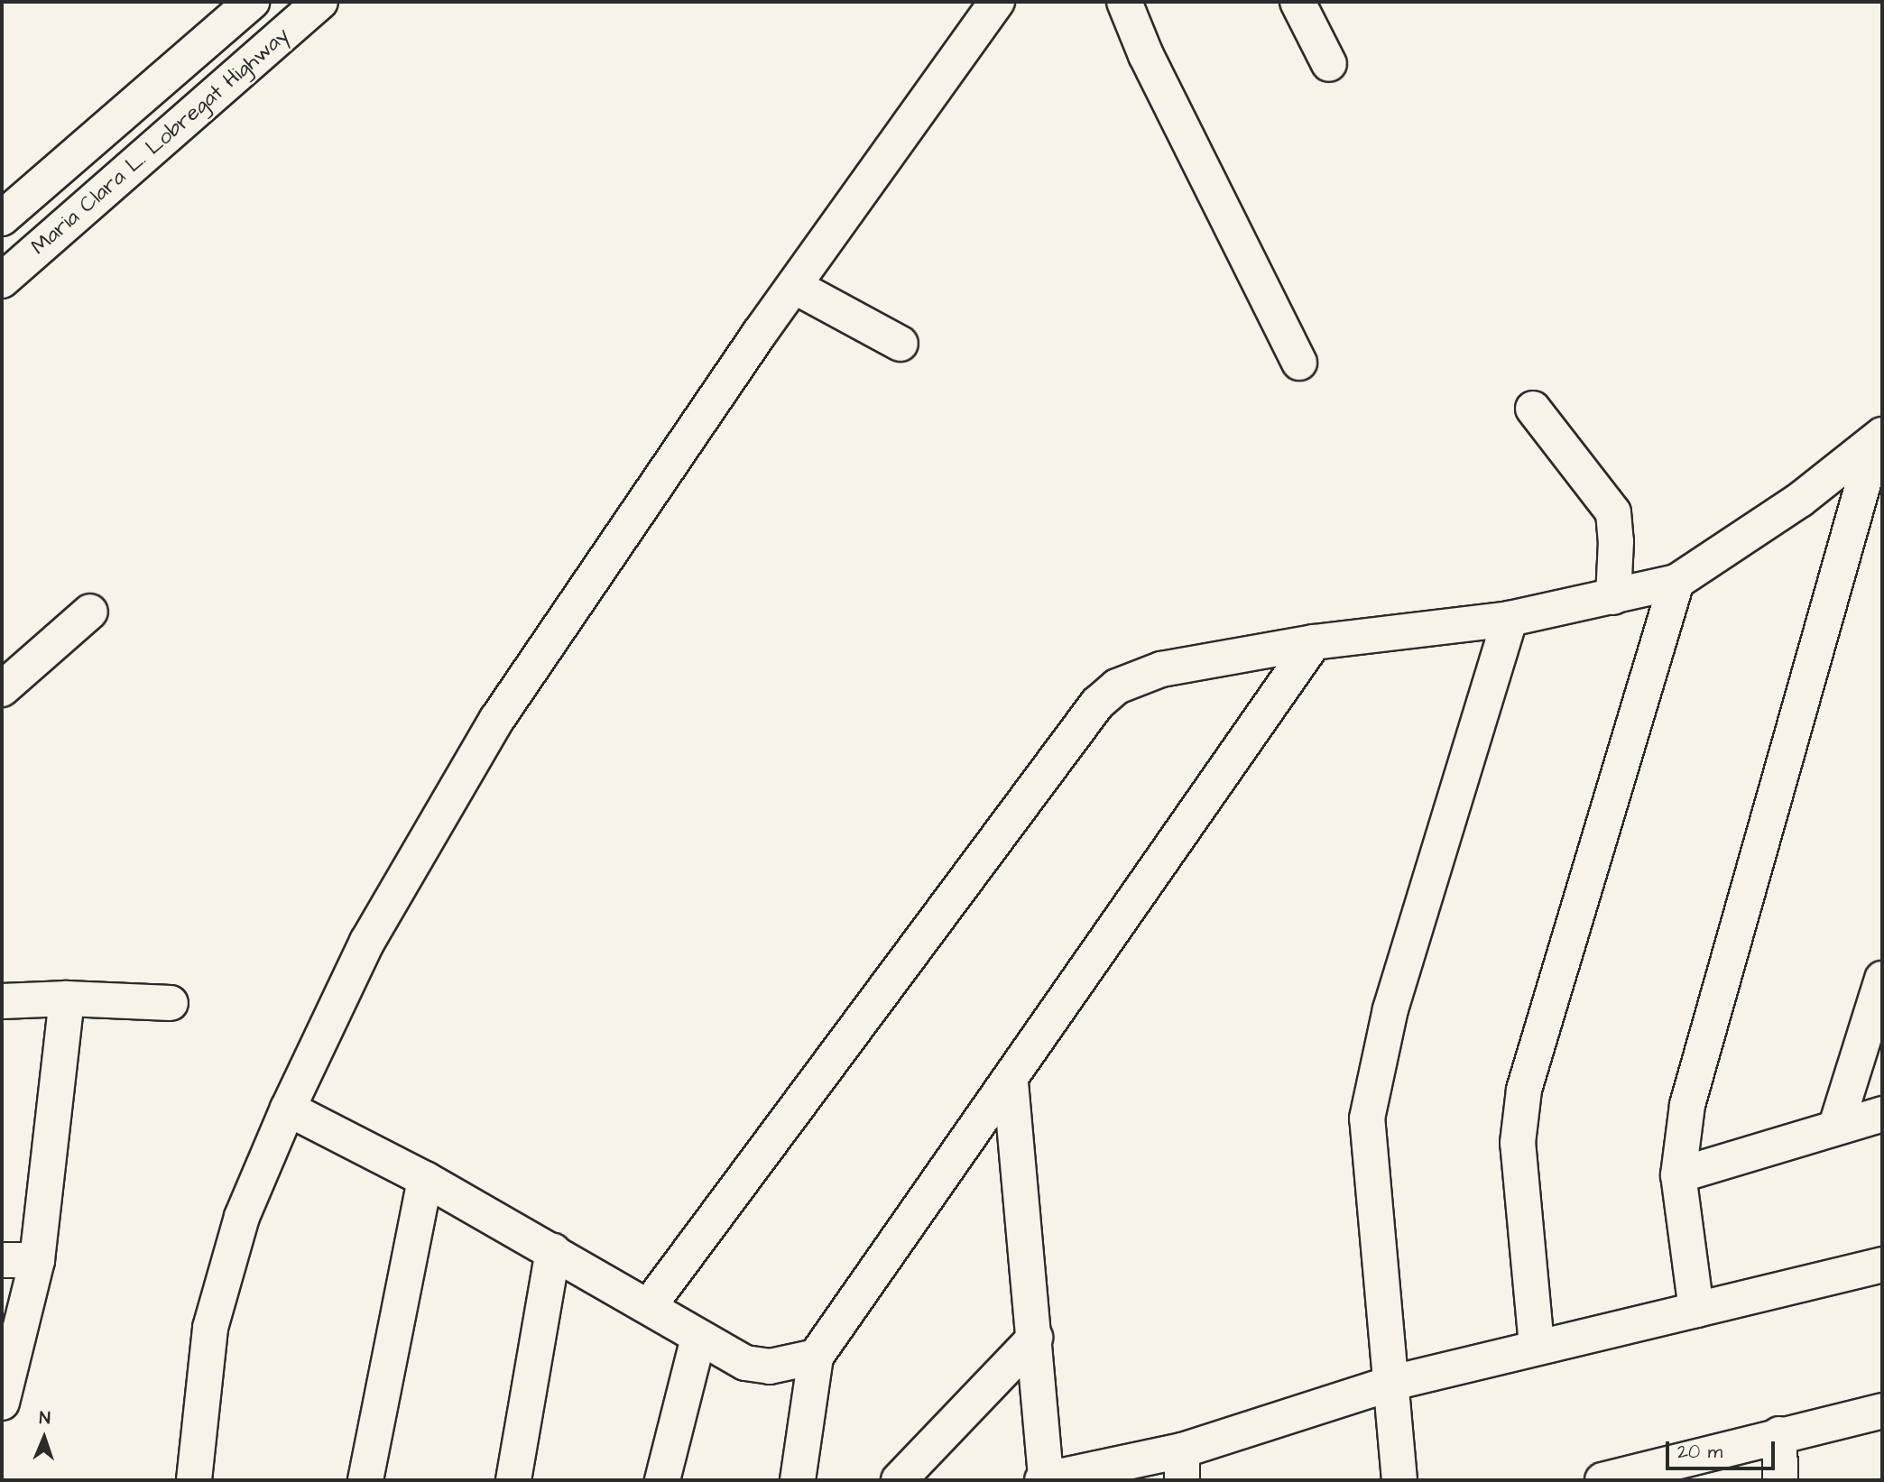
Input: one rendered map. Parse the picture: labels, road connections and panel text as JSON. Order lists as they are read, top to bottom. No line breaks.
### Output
{"streets":{"main road":["Maria Clara L. Lobregat Highway"]},"scale_bar":"20 m","north":"top"}
